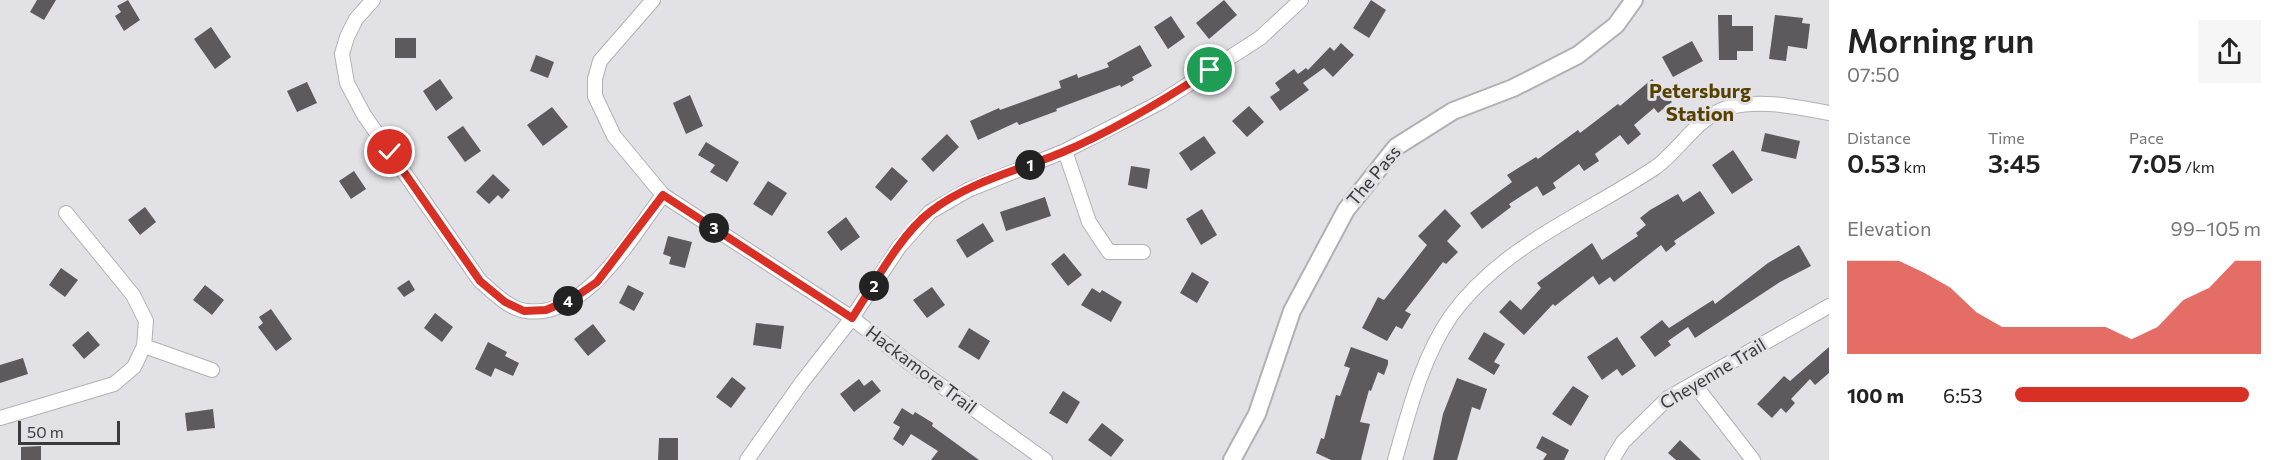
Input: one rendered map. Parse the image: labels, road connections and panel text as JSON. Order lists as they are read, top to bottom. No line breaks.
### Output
{"streets":{"street":["The Pass","Hackamore Trail","Cheyenne Trail"]},"districts":["Petersburg Station"],"scale_bar":"50 m","page":{"heading":["Morning run","07:50"],"stats":[["Distance","0.53 km"],["Time","3:45"],["Pace","7:05 /km"]],"pins":["1","3","2","4"],"chart":["Elevation","99–105 m"],"list":[{"name":"100 m","note":"6:53"}],"scale":"50 m"}}
